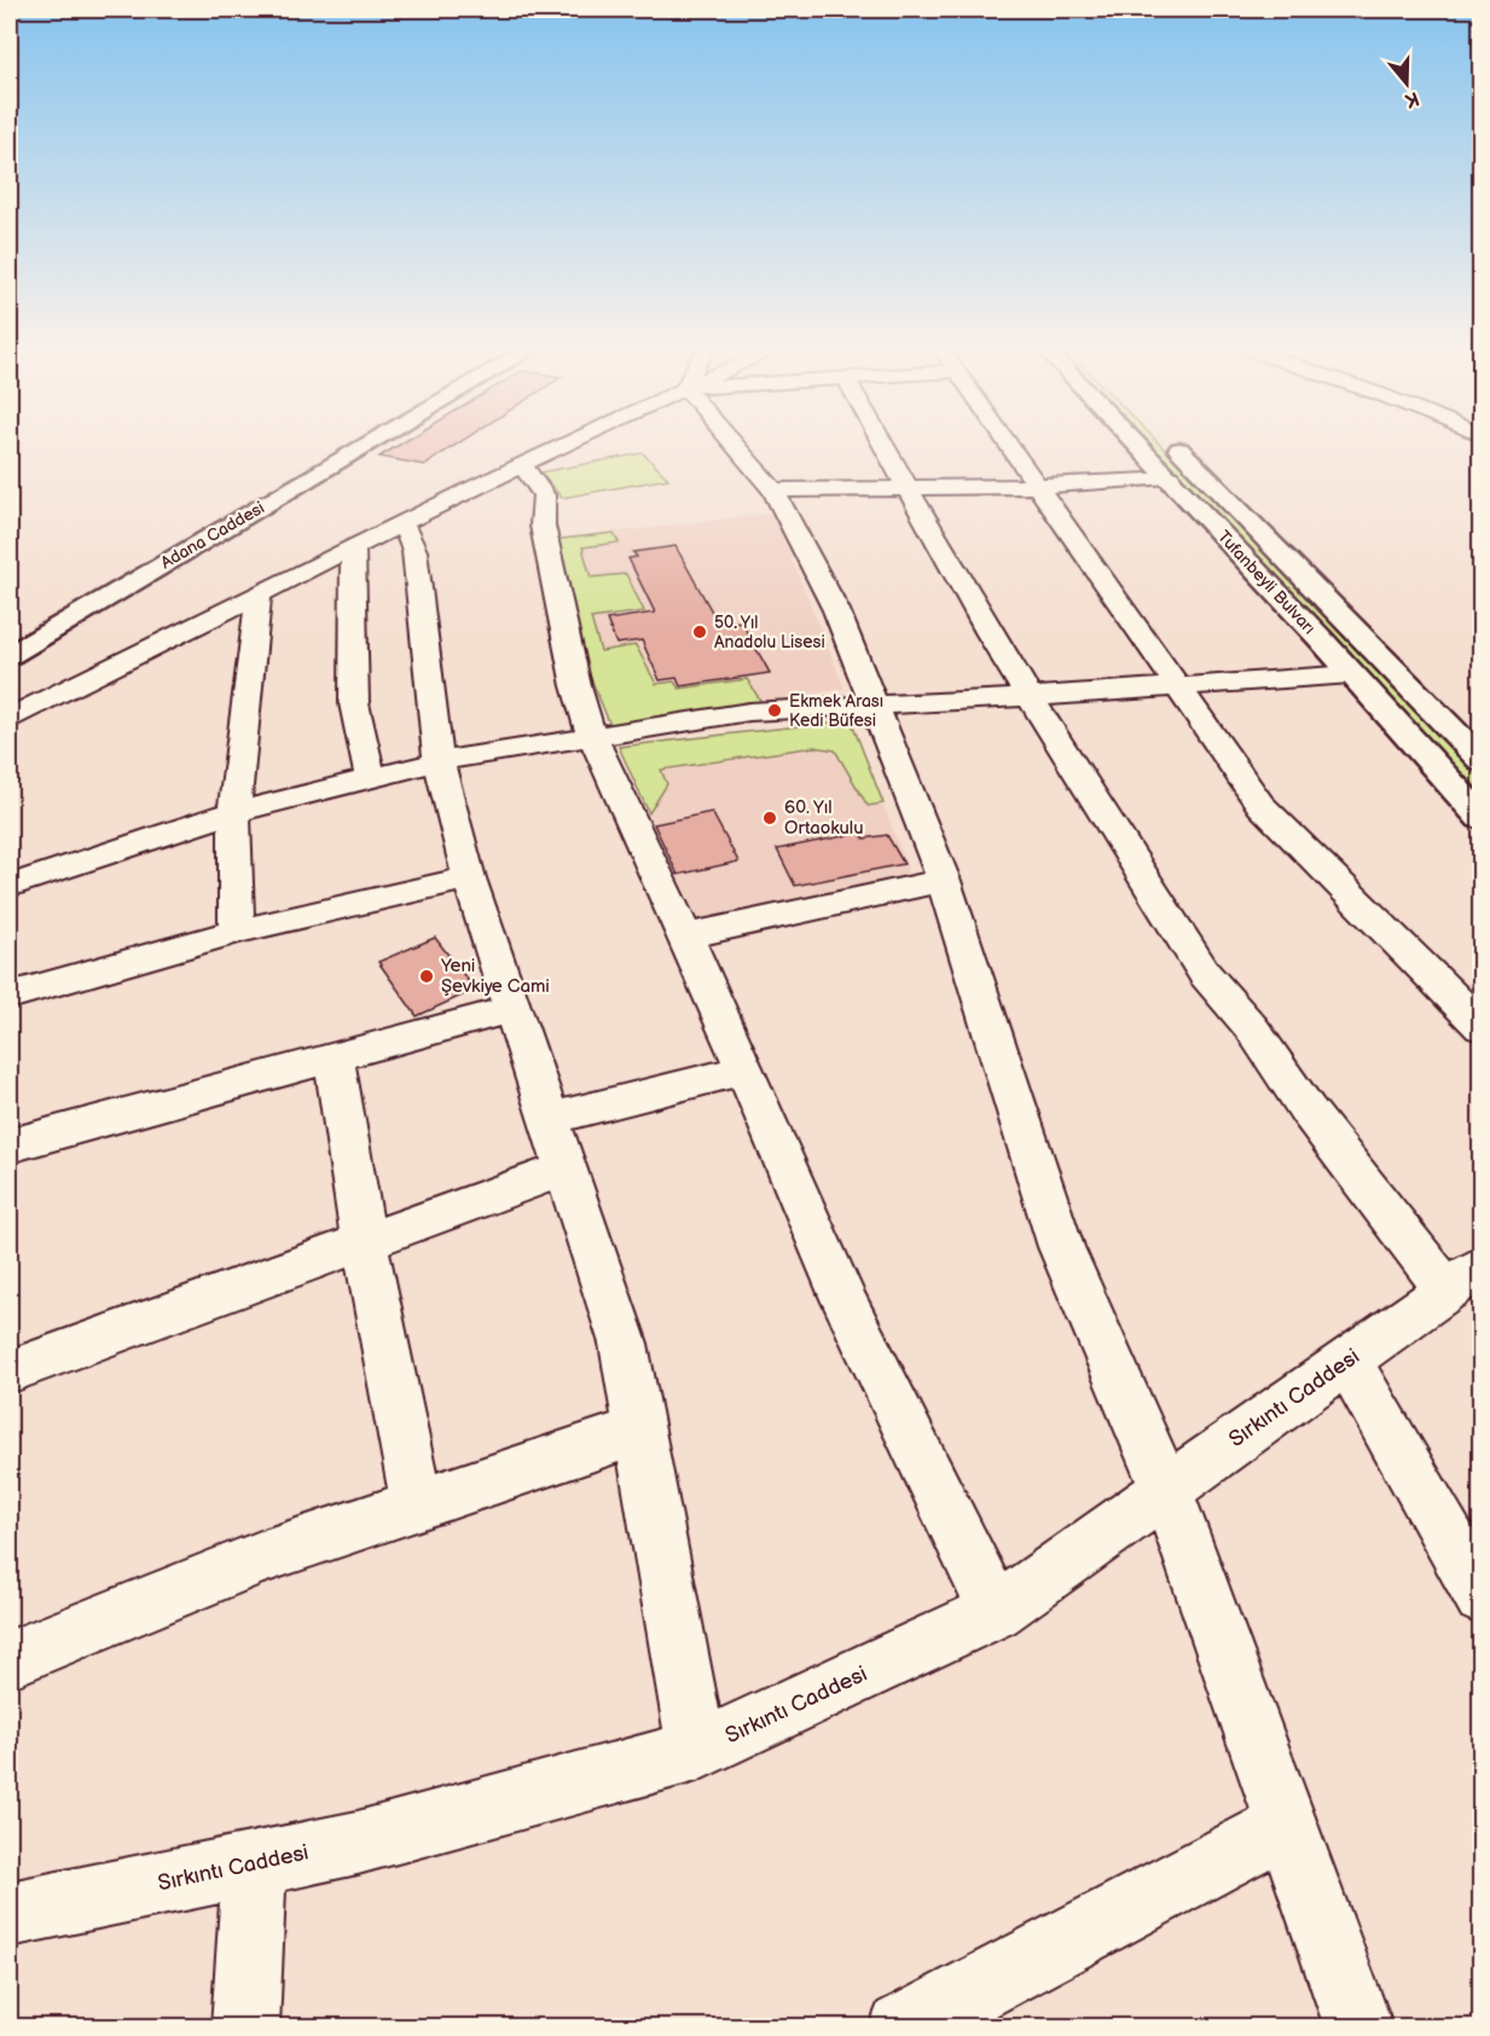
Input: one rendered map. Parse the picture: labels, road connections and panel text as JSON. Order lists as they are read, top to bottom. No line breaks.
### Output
{"streets":{"main road":["Adana Caddesi","Tufanbeyli Bulvarı"],"street":["Sırkıntı Caddesi"]},"places":["50. Yıl Anadolu Lisesi","Ekmek Arası Kedi Büfesi","60. Yıl Ortaokulu","Yeni Şevkiye Cami"],"north":"bottom"}
